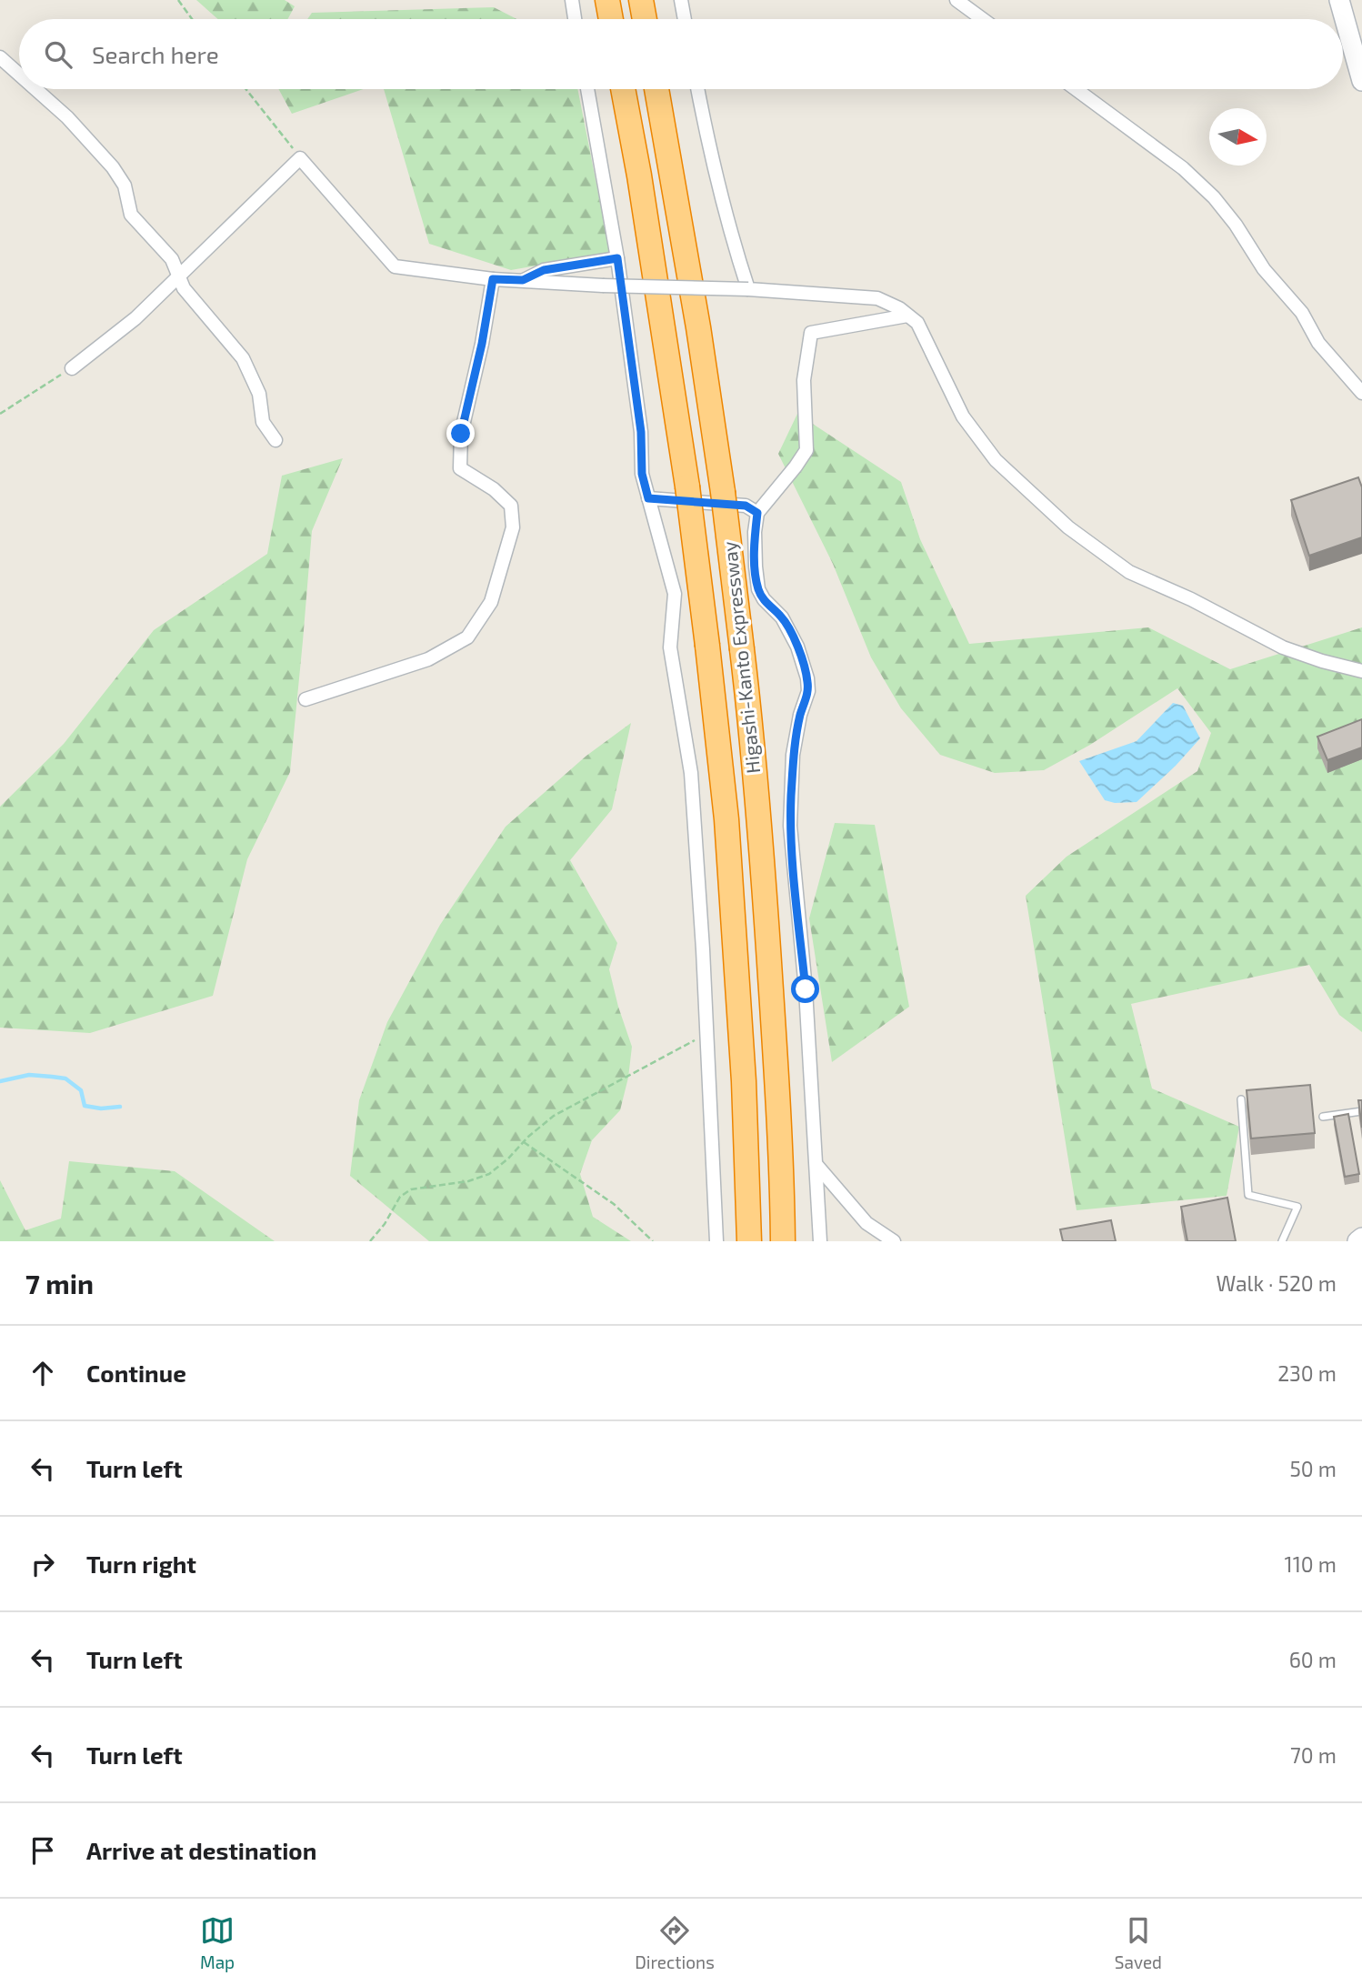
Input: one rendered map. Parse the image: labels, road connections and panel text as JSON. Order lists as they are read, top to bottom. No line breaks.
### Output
{"streets":{"highway":["Higashi-Kanto Expressway"]},"north":"right","page":{"search":"Search here","heading":["7 min","Walk · 520 m"],"list":[["Continue","230 m"],["Turn left","50 m"],["Turn right","110 m"],["Turn left","60 m"],["Turn left","70 m"],"Arrive at destination"],"nav":["Map","Directions","Saved"]}}
